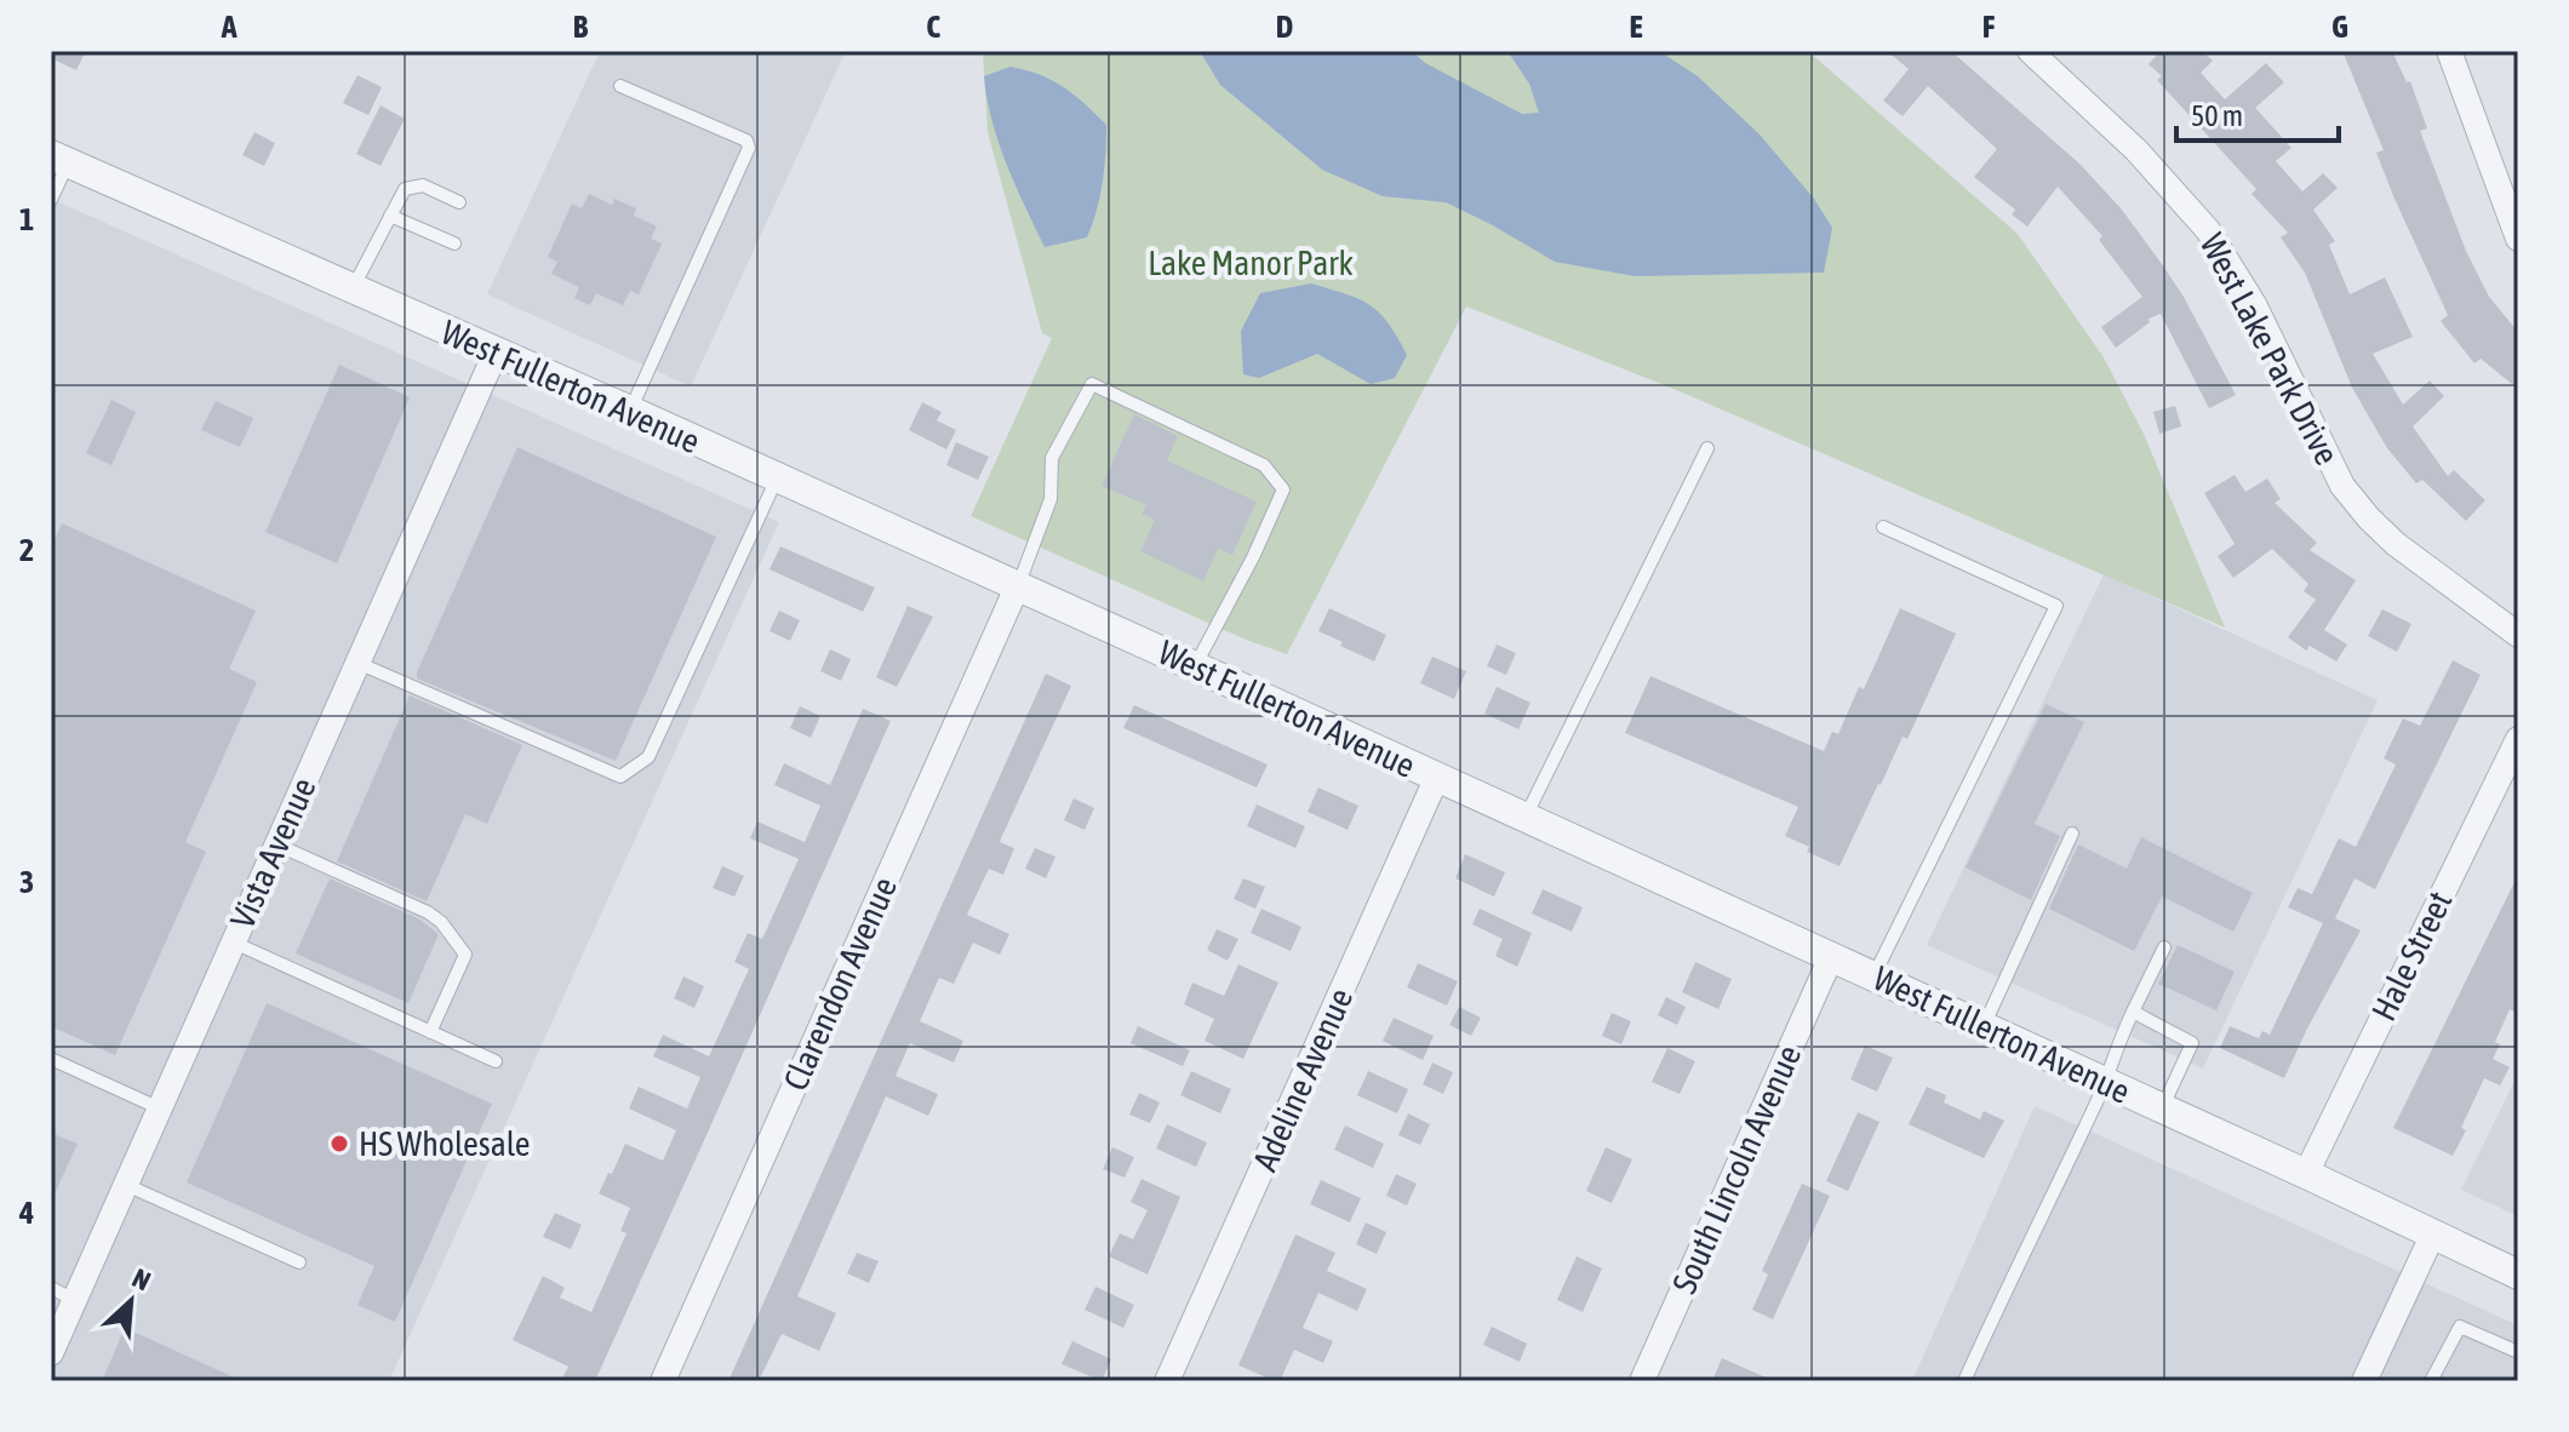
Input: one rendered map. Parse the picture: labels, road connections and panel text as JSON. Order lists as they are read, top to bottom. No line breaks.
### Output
{"streets":{"street":["West Lake Park Drive","West Fullerton Avenue","Vista Avenue","Hale Street","Clarendon Avenue","Adeline Avenue","South Lincoln Avenue"]},"crossings":[["West Fullerton Avenue","Vista Avenue"],["West Fullerton Avenue","Hale Street"],["West Fullerton Avenue","Clarendon Avenue"],["West Fullerton Avenue","Adeline Avenue"],["West Fullerton Avenue","South Lincoln Avenue"]],"parks":["Lake Manor Park"],"places":["HS Wholesale"],"scale_bar":"50 m","north":"top right","grid":{"columns":["A","B","C","D","E","F","G"],"rows":["1","2","3","4"]}}
